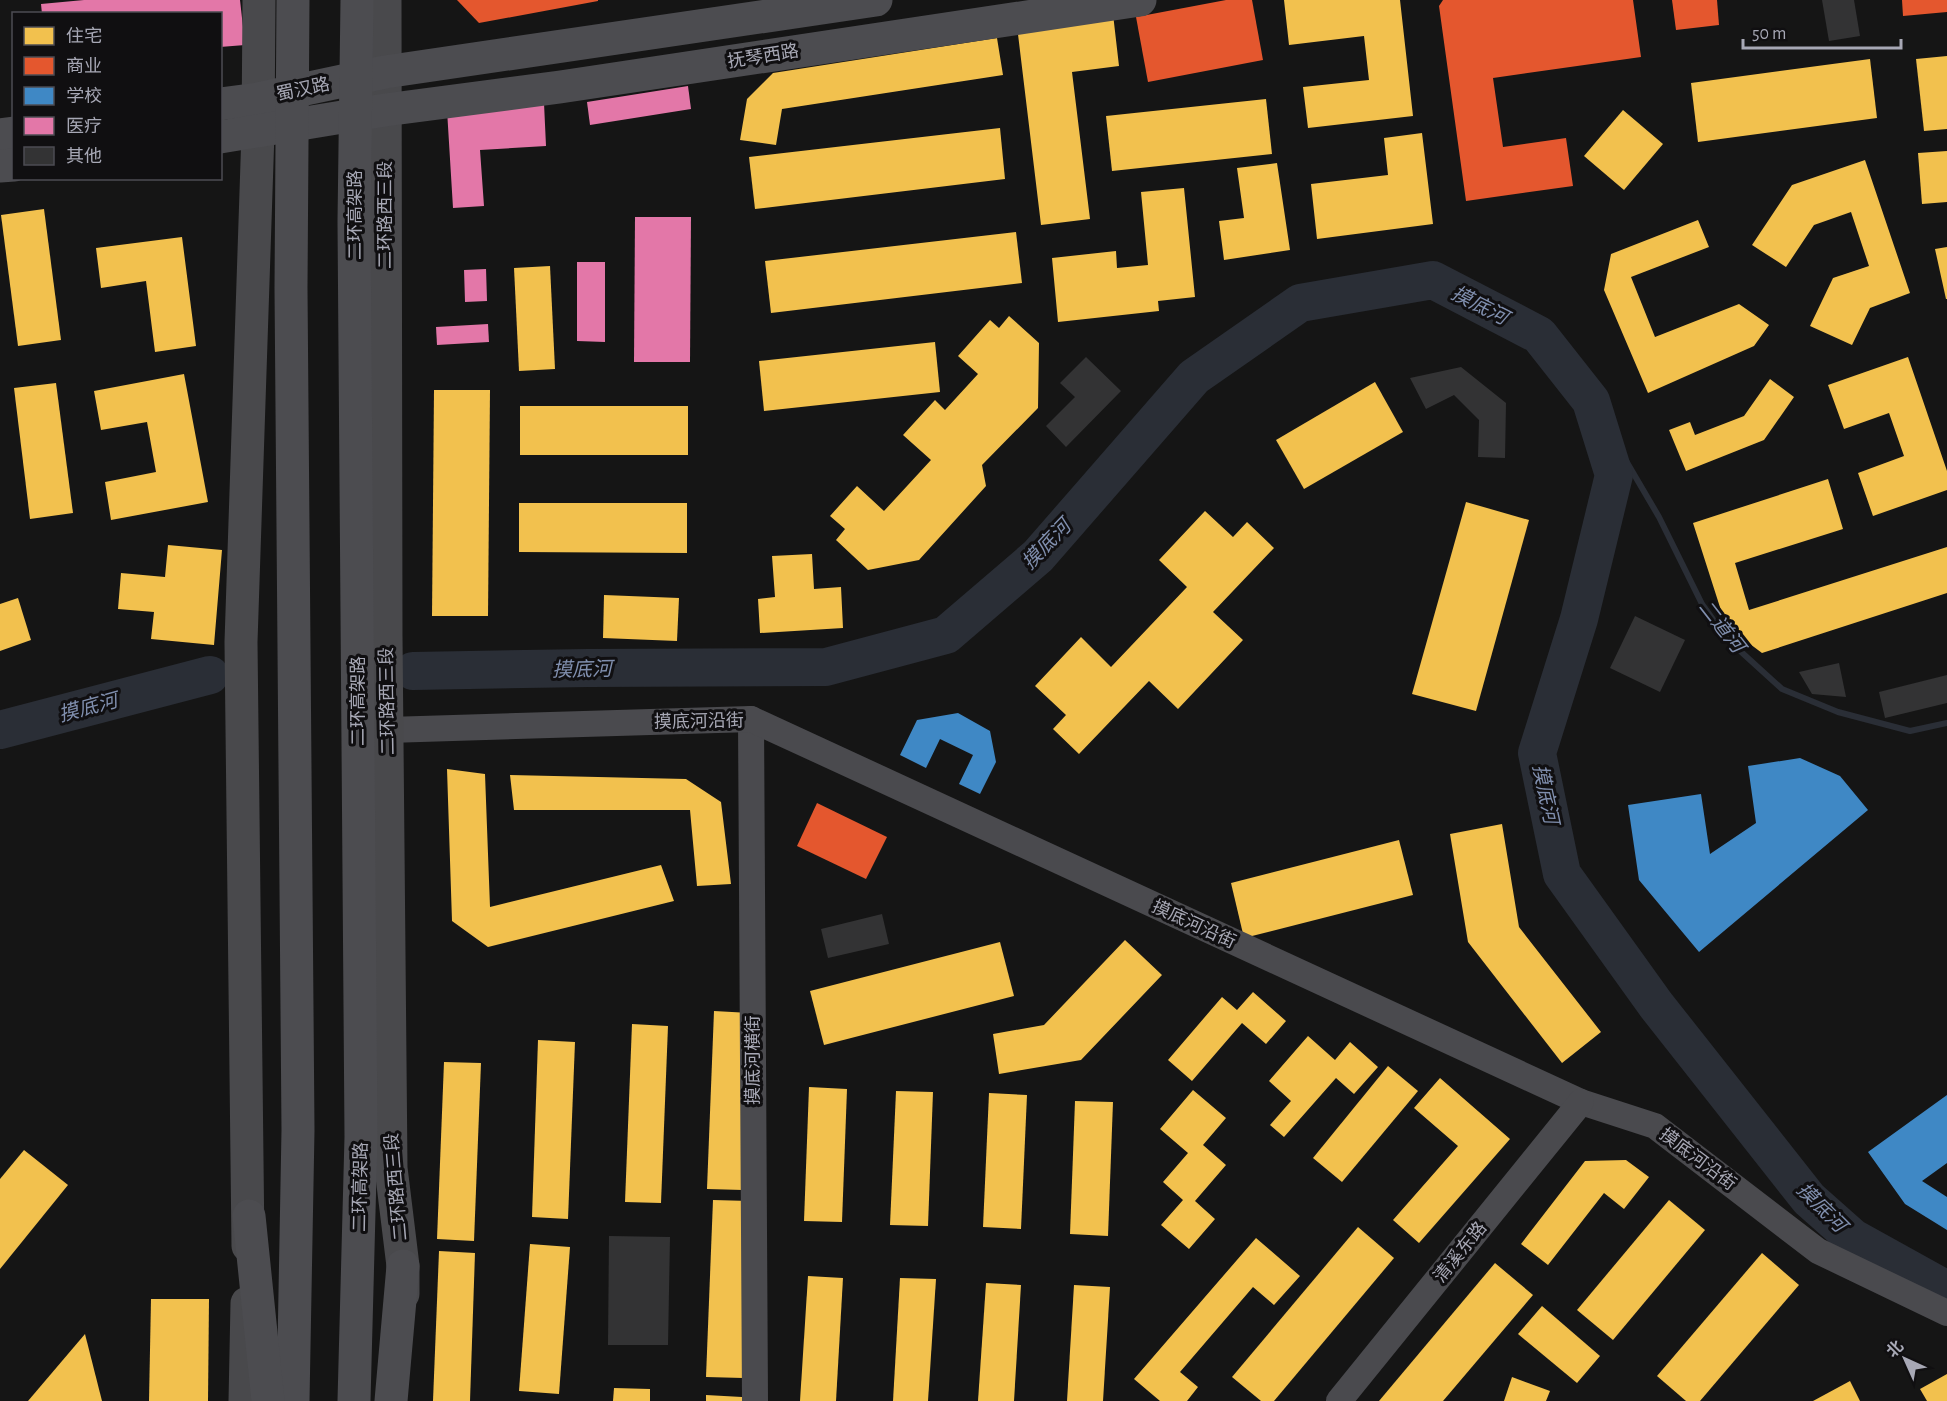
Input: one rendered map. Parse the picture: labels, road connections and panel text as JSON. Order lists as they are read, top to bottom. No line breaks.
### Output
{"streets":{"main road":["抚琴西路","蜀汉路","二环高架路","二环路西三段"],"street":["摸底河沿街","摸底河横街","清溪东路"]},"crossings":[["抚琴西路","蜀汉路"],["抚琴西路","二环路西三段"],["蜀汉路","二环路西三段"],["二环路西三段","摸底河沿街"],["摸底河沿街","摸底河横街"],["摸底河沿街","清溪东路"]],"water":["摸底河","二道河"],"legend":["住宅","商业","学校","医疗","其他"],"scale_bar":"50 m","north":"top left"}
